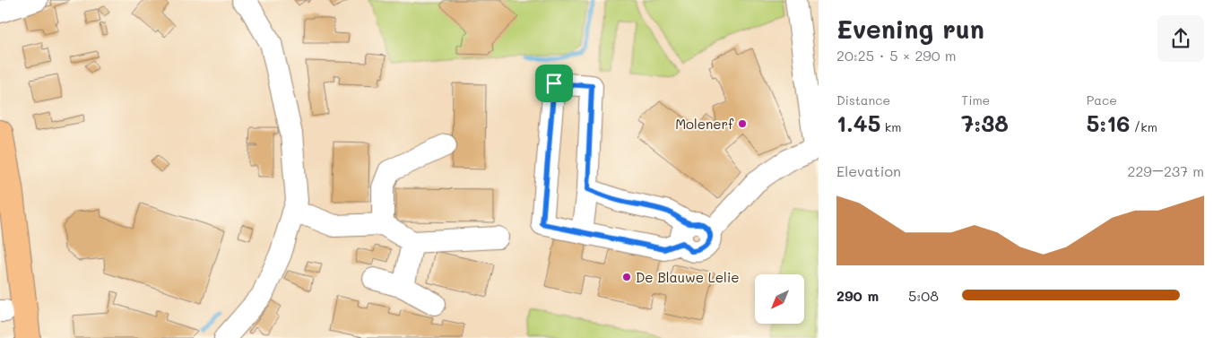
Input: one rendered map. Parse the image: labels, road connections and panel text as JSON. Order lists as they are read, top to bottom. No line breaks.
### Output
{"places":["Molenerf","De Blauwe Lelie"],"north":"bottom left","page":{"heading":["Evening run","20:25 · 5 × 290 m"],"stats":[["Distance","1.45 km"],["Time","7:38"],["Pace","5:16 /km"]],"chart":["Elevation","229–237 m"],"list":[{"name":"290 m","note":"5:08"}]}}
